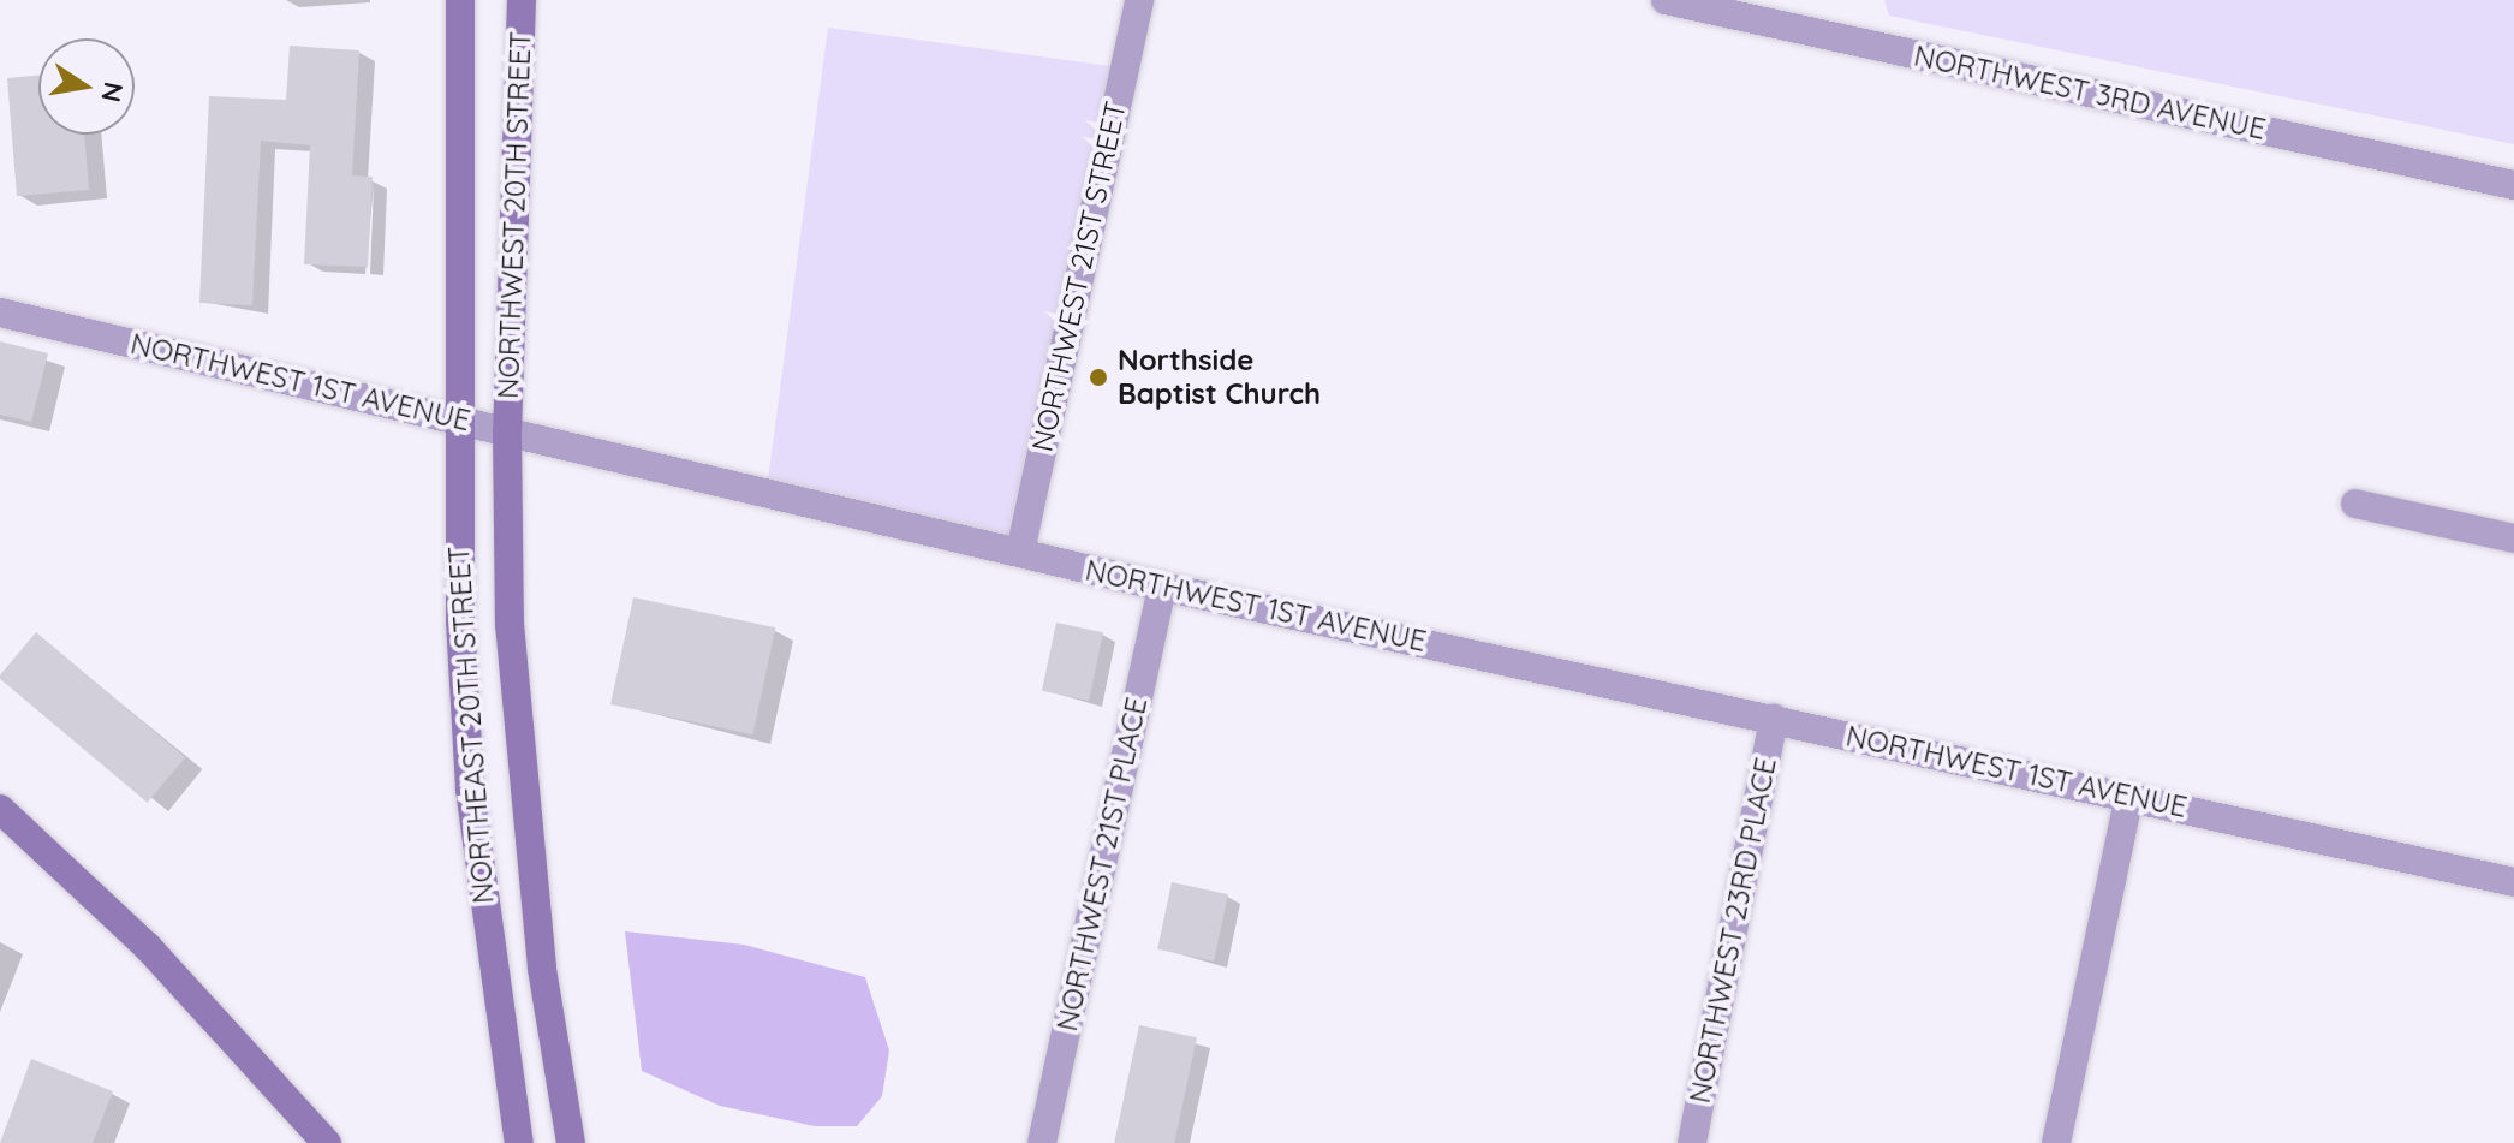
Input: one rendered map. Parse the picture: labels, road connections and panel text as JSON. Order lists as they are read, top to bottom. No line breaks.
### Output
{"streets":{"main road":["NORTHWEST 20TH STREET","NORTHEAST 20TH STREET"],"street":["NORTHWEST 3RD AVENUE","NORTHWEST 21ST STREET","NORTHWEST 1ST AVENUE","NORTHWEST 21ST PLACE","NORTHWEST 23RD PLACE"]},"crossings":[["NORTHWEST 20TH STREET","NORTHWEST 1ST AVENUE"],["NORTHWEST 20TH STREET","NORTHEAST 20TH STREET"],["NORTHWEST 21ST STREET","NORTHWEST 1ST AVENUE"],["NORTHWEST 1ST AVENUE","NORTHEAST 20TH STREET"],["NORTHWEST 1ST AVENUE","NORTHWEST 21ST PLACE"],["NORTHWEST 1ST AVENUE","NORTHWEST 23RD PLACE"]],"places":["Northside Baptist Church"],"north":"right"}
